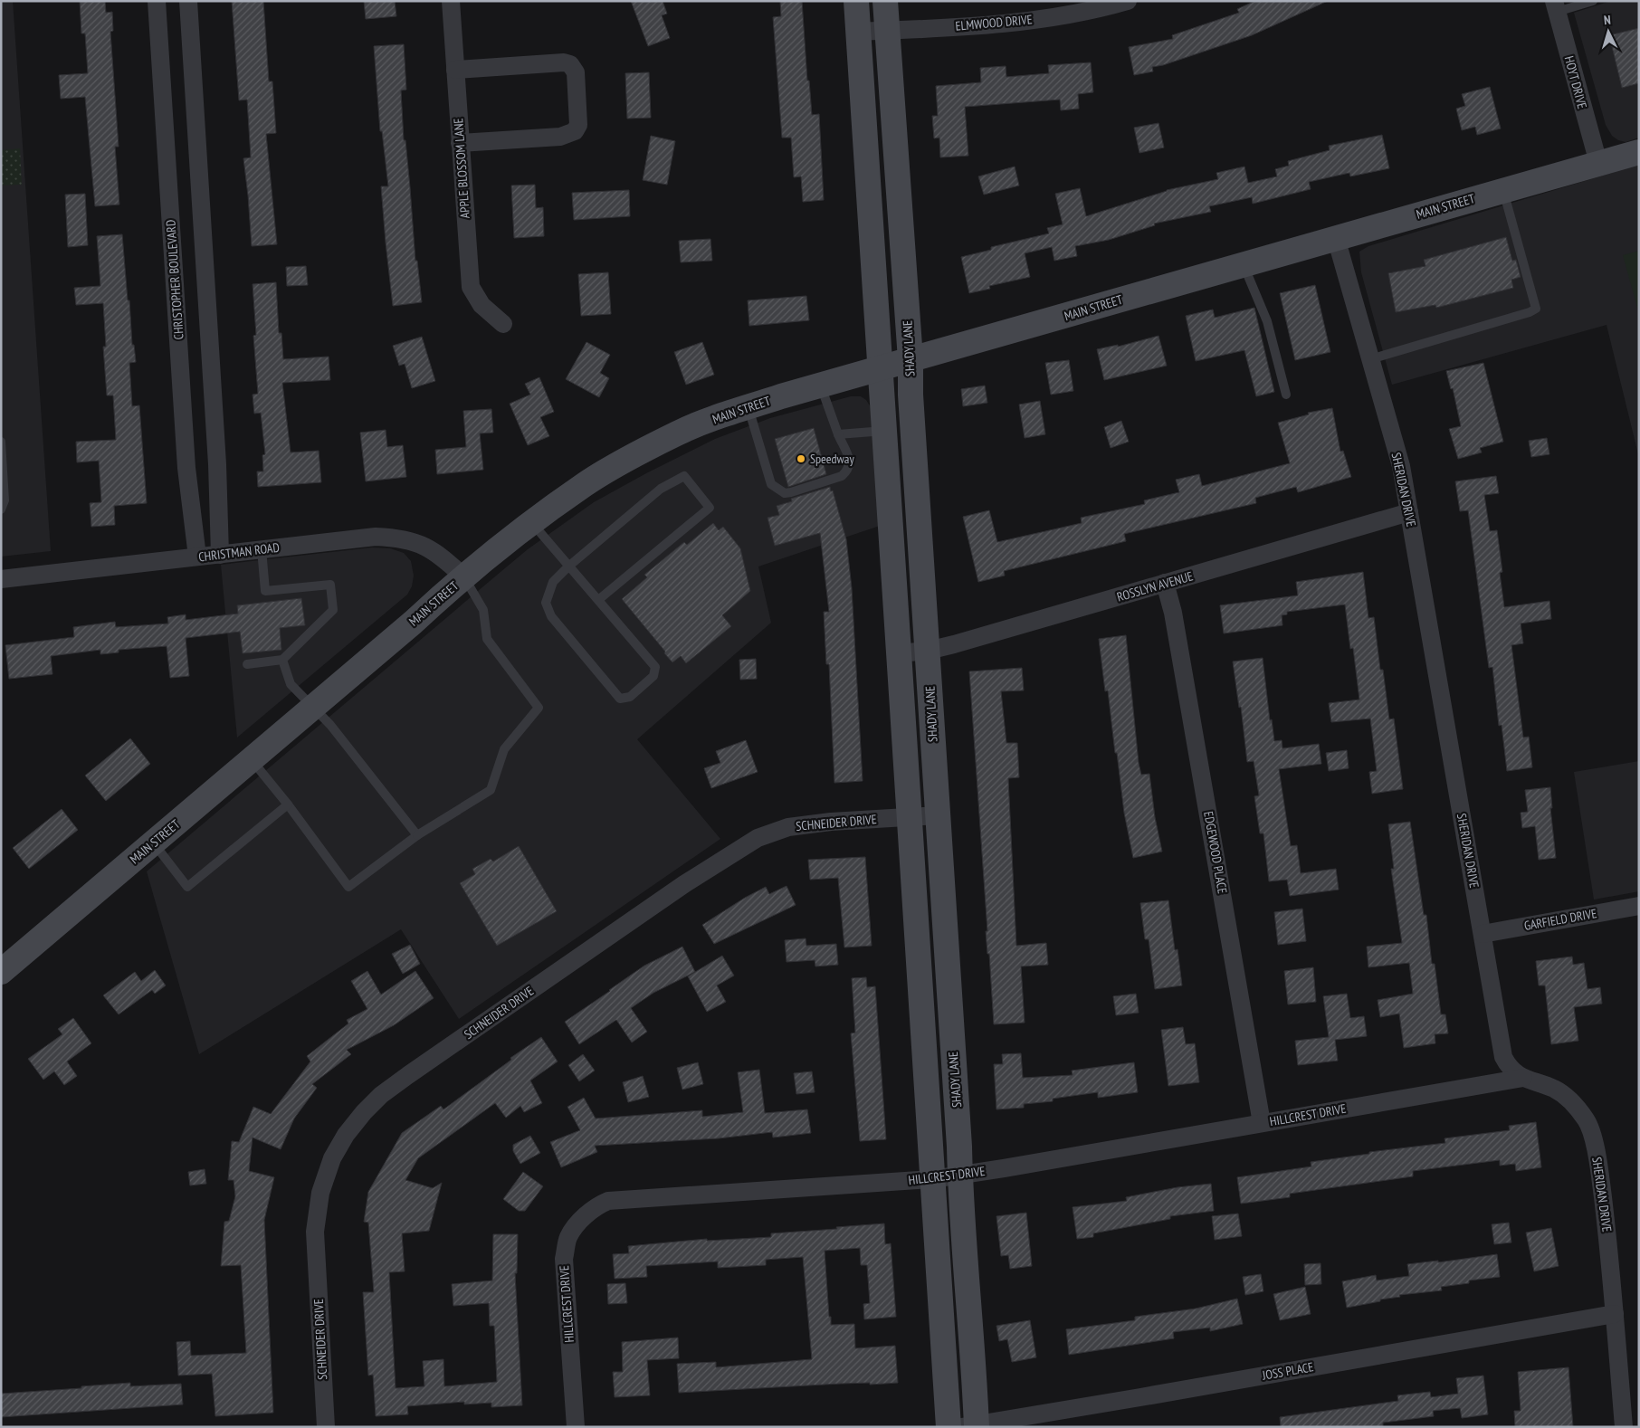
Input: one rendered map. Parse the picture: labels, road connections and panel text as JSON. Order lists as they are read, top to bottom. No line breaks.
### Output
{"streets":{"street":["ELMWOOD DRIVE","HOYT DRIVE","APPLE BLOSSOM LANE","MAIN STREET","CHRISTOPHER BOULEVARD","SHADY LANE","SHERIDAN DRIVE","CHRISTMAN ROAD","ROSSLYN AVENUE","SCHNEIDER DRIVE","EDGEWOOD PLACE","GARFIELD DRIVE","HILLCREST DRIVE","JOSS PLACE"]},"crossings":[["ELMWOOD DRIVE","SHADY LANE"],["HOYT DRIVE","MAIN STREET"],["MAIN STREET","SHADY LANE"],["MAIN STREET","SHERIDAN DRIVE"],["MAIN STREET","CHRISTMAN ROAD"],["CHRISTOPHER BOULEVARD","CHRISTMAN ROAD"],["SHADY LANE","ROSSLYN AVENUE"],["SHADY LANE","SCHNEIDER DRIVE"],["SHADY LANE","HILLCREST DRIVE"],["SHADY LANE","JOSS PLACE"],["SHERIDAN DRIVE","ROSSLYN AVENUE"],["SHERIDAN DRIVE","GARFIELD DRIVE"],["SHERIDAN DRIVE","HILLCREST DRIVE"],["SHERIDAN DRIVE","JOSS PLACE"],["ROSSLYN AVENUE","EDGEWOOD PLACE"],["EDGEWOOD PLACE","HILLCREST DRIVE"]],"places":["Speedway"],"north":"top"}
